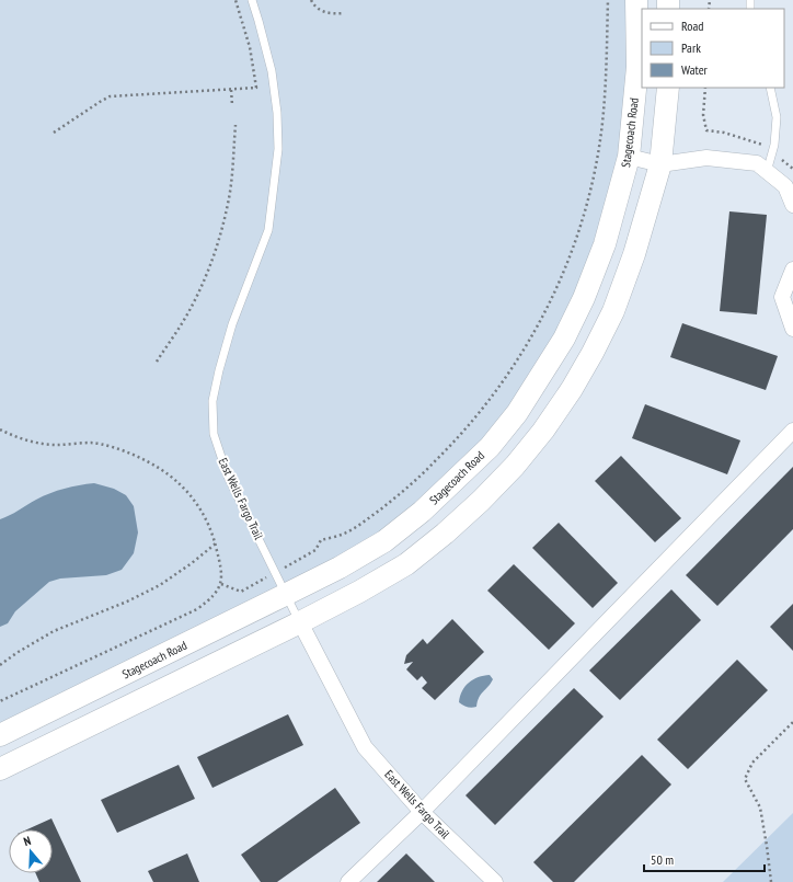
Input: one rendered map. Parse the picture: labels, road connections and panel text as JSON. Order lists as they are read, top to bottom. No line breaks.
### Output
{"streets":{"street":["Stagecoach Road","East Wells Fargo Trail"]},"crossings":[["Stagecoach Road","East Wells Fargo Trail"]],"legend":["Road","Park","Water"],"scale_bar":"50 m","north":"top"}
